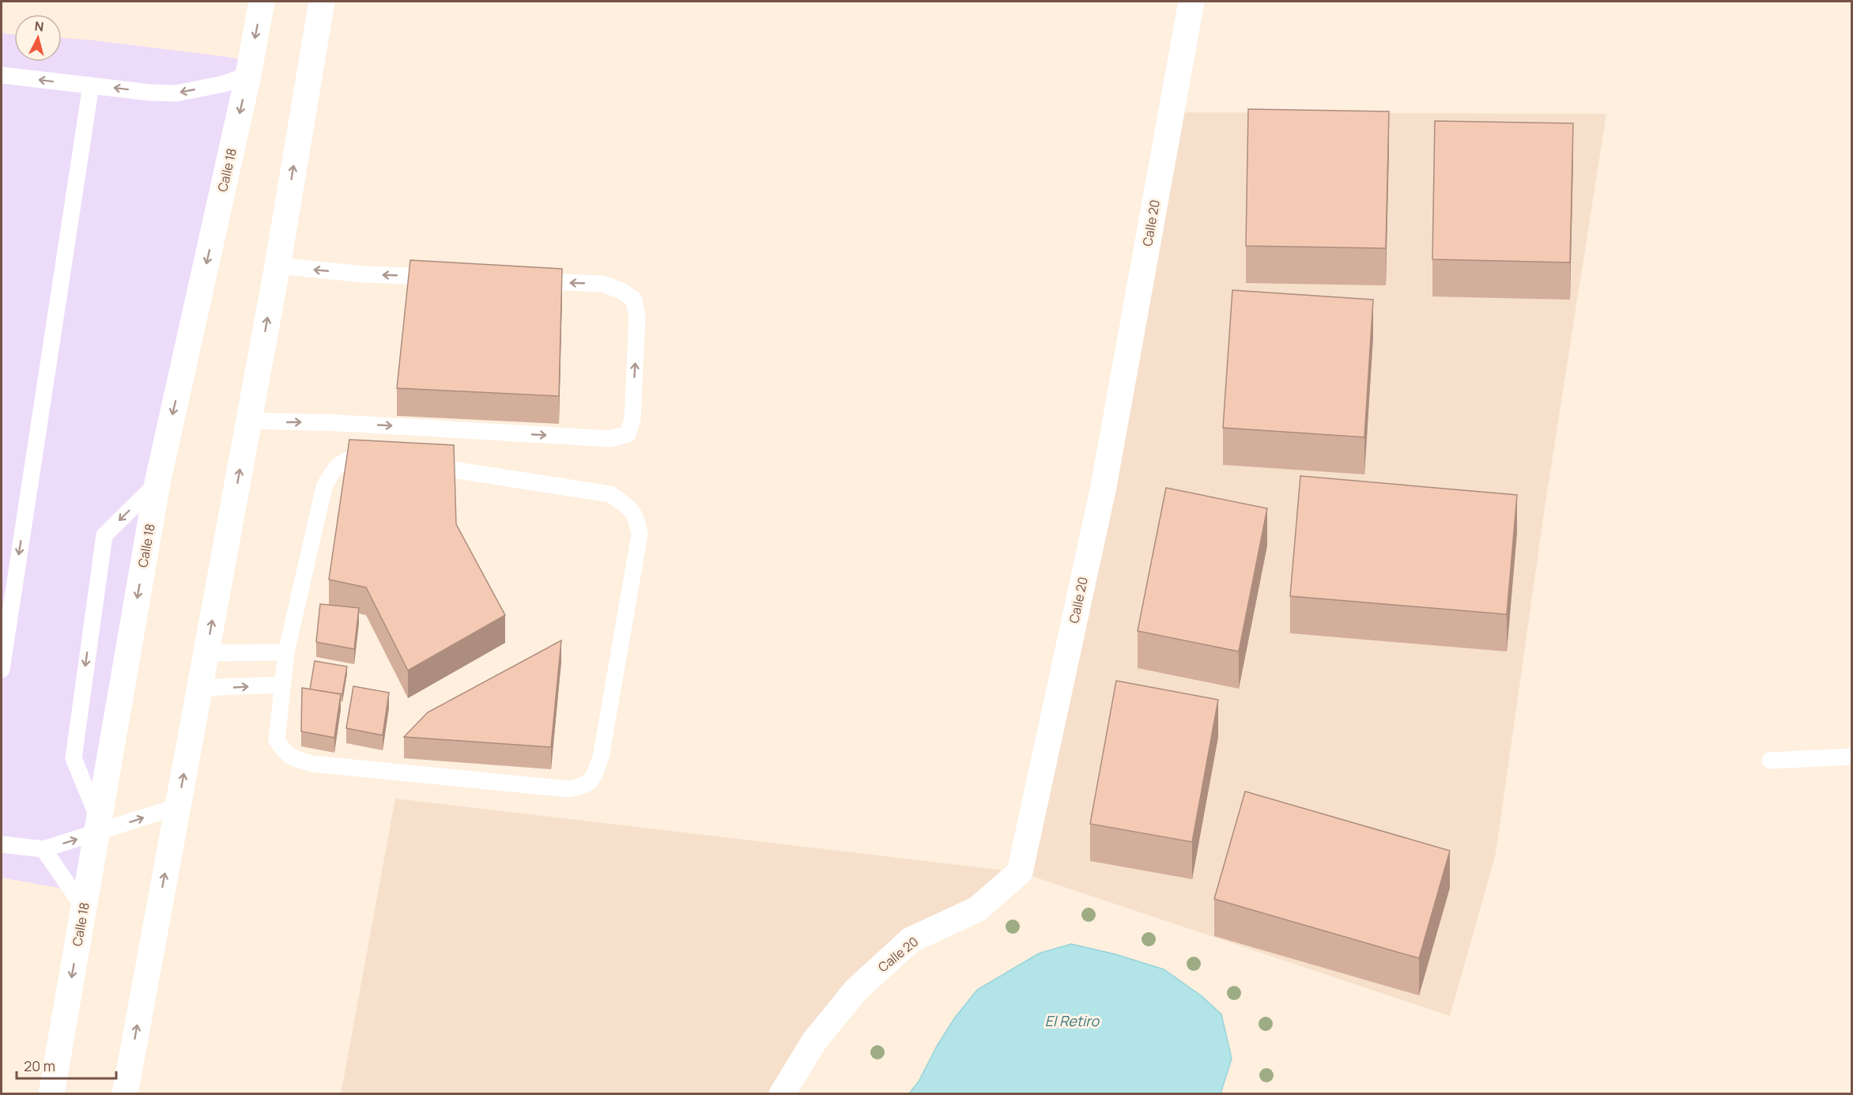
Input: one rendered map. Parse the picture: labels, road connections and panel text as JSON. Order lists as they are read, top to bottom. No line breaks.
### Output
{"streets":{"main road":["Calle 18","Calle 20"]},"water":["El Retiro"],"scale_bar":"20 m","north":"top"}
